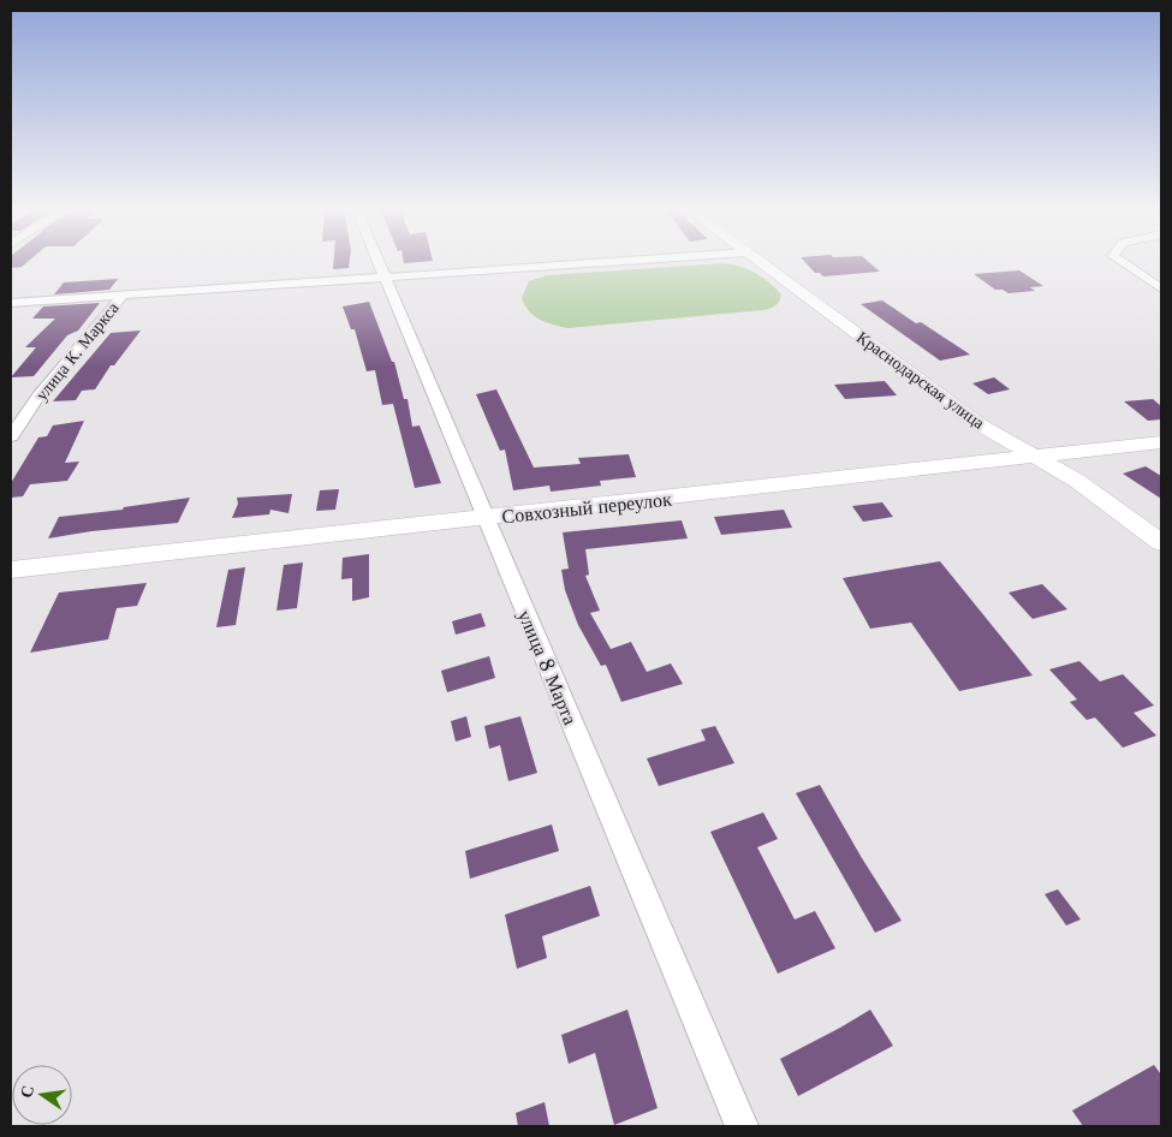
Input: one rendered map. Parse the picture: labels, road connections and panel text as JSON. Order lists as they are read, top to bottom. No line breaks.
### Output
{"streets":{"street":["улица К. Маркса","Краснодарская улица","Совхозный переулок","улица 8 Марта"]},"crossings":[["Краснодарская улица","Совхозный переулок"],["Совхозный переулок","улица 8 Марта"]],"north":"left"}
